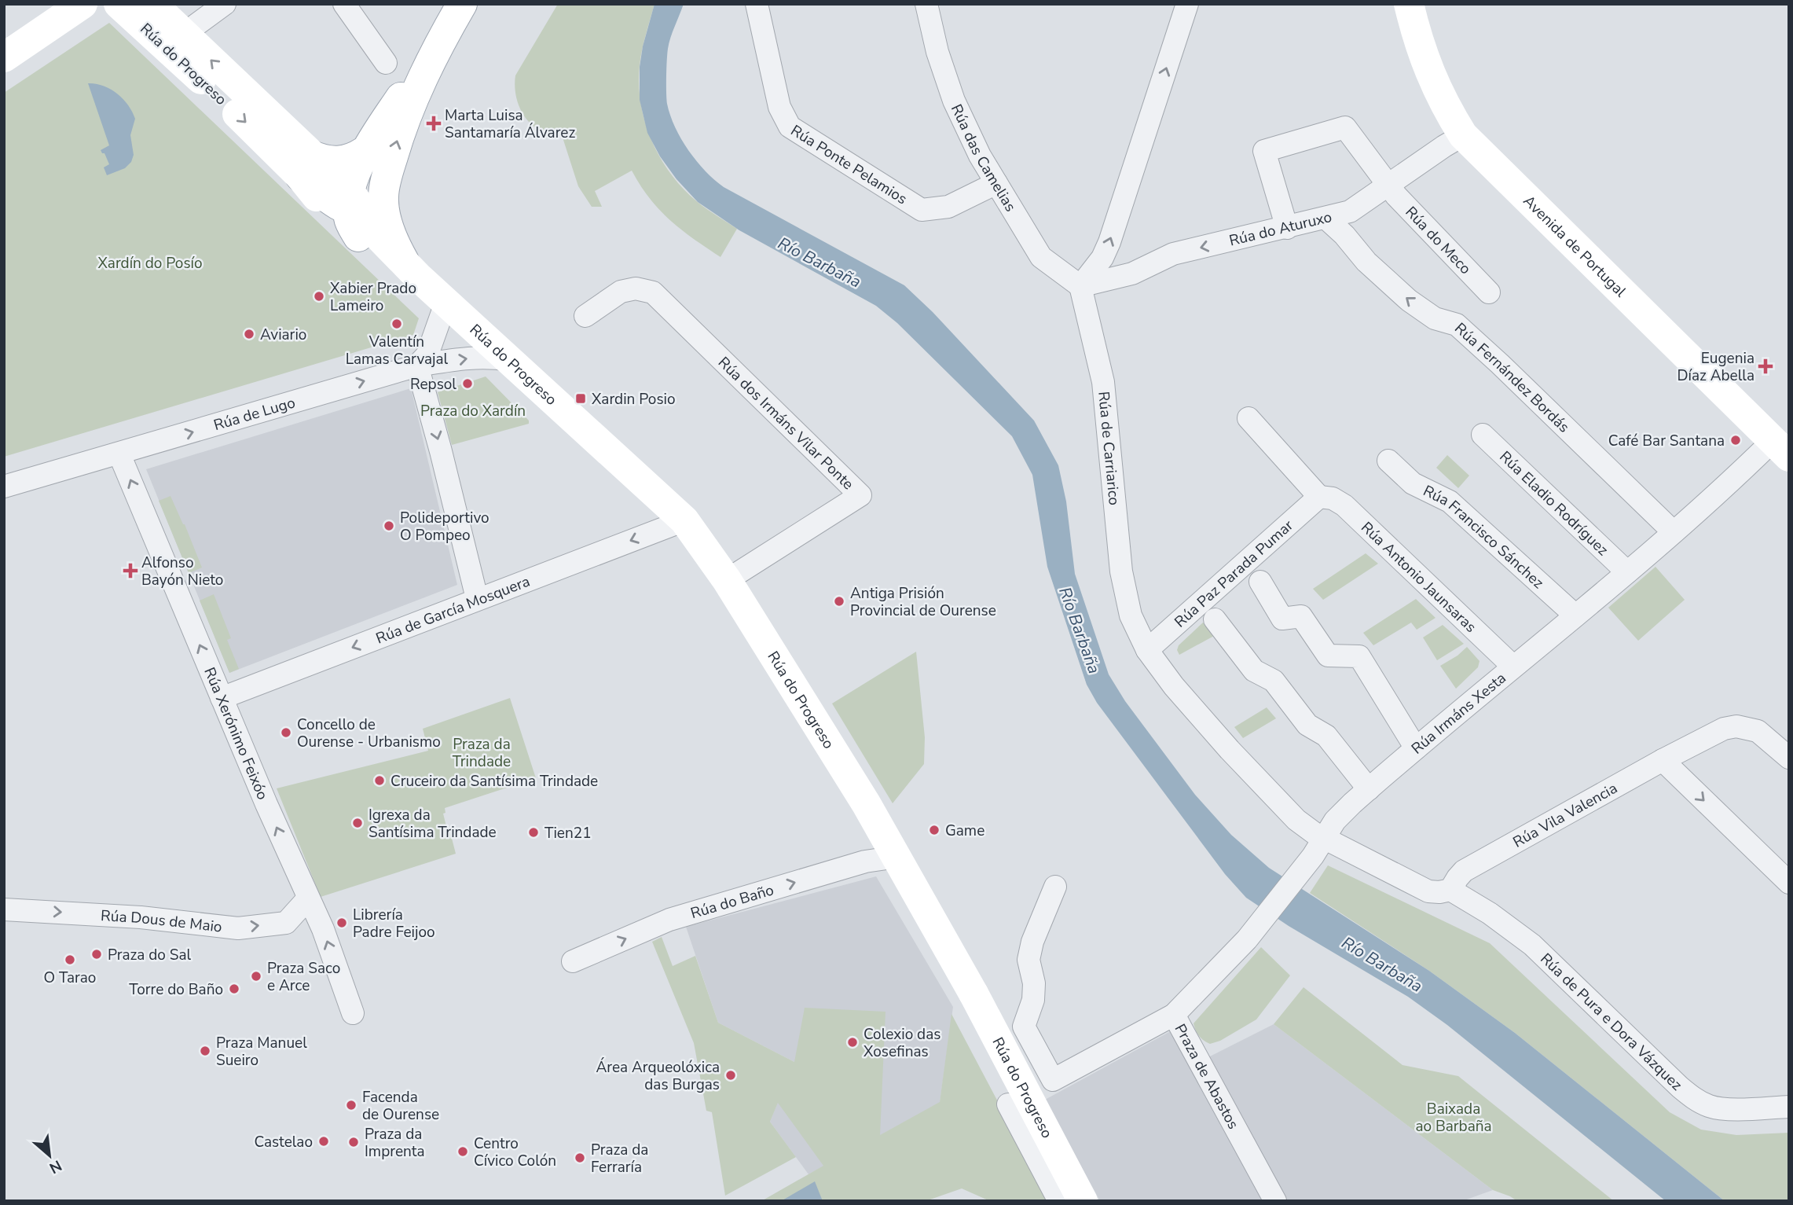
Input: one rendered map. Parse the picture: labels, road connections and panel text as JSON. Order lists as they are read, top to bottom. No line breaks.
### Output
{"streets":{"street":["Rúa do Progreso","Rúa das Camelias","Rúa Ponte Pelamios","Rúa do Aturuxo","Rúa do Meco","Avenida de Portugal","Rúa Fernández Bordás","Rúa de Lugo","Rúa dos Irmáns Vilar Ponte","Rúa de Carriarico","Rúa Eladio Rodríguez","Rúa Francisco Sánchez","Rúa Paz Parada Pumar","Rúa Antonio Jaunsaras","Rúa de García Mosquera","Rúa Irmáns Xesta","Rúa Xerónimo Feixóo","Rúa Vila Valencia","Rúa do Baño","Rúa Dous de Maio","Rúa de Pura e Dora Vázquez","Praza de Abastos"]},"crossings":[["Rúa do Progreso","Rúa de Lugo"],["Rúa do Progreso","Rúa dos Irmáns Vilar Ponte"],["Rúa do Progreso","Rúa de García Mosquera"],["Rúa do Progreso","Rúa do Baño"],["Rúa das Camelias","Rúa Ponte Pelamios"],["Rúa das Camelias","Rúa do Aturuxo"],["Rúa das Camelias","Rúa de Carriarico"],["Rúa do Aturuxo","Rúa do Meco"],["Rúa do Aturuxo","Avenida de Portugal"],["Rúa do Aturuxo","Rúa Fernández Bordás"],["Rúa do Aturuxo","Rúa de Carriarico"],["Avenida de Portugal","Rúa Irmáns Xesta"],["Rúa Fernández Bordás","Rúa Irmáns Xesta"],["Rúa de Lugo","Rúa Xerónimo Feixóo"],["Rúa de Carriarico","Rúa Paz Parada Pumar"],["Rúa de Carriarico","Rúa Irmáns Xesta"],["Rúa de Carriarico","Rúa Vila Valencia"],["Rúa de Carriarico","Rúa de Pura e Dora Vázquez"],["Rúa Eladio Rodríguez","Rúa Irmáns Xesta"],["Rúa Francisco Sánchez","Rúa Irmáns Xesta"],["Rúa Paz Parada Pumar","Rúa Antonio Jaunsaras"],["Rúa Antonio Jaunsaras","Rúa Irmáns Xesta"],["Rúa de García Mosquera","Rúa Xerónimo Feixóo"],["Rúa Irmáns Xesta","Praza de Abastos"],["Rúa Xerónimo Feixóo","Rúa Dous de Maio"],["Rúa Vila Valencia","Rúa de Pura e Dora Vázquez"]],"one_way":["Rúa do Aturuxo","Rúa Fernández Bordás","Rúa de Lugo","Rúa de García Mosquera","Rúa Xerónimo Feixóo","Rúa do Baño","Rúa Dous de Maio"],"water":["Río Barbaña"],"parks":["Xardín do Posío","Praza do Xardín","Praza da Trindade","Baixada ao Barbaña"],"places":{"health":["Marta Luisa Santamaría Álvarez","Eugenia Díaz Abella","Alfonso Bayón Nieto"],"other":["Xabier Prado Lameiro","Valentín Lamas Carvajal","Aviario","Repsol","Café Bar Santana","Polideportivo O Pompeo","Antiga Prisión Provincial de Ourense","Concello de Ourense - Urbanismo","Cruceiro da Santísima Trindade","Igrexa da Santísima Trindade","Game","Tien21","Librería Padre Feijoo","Praza do Sal","O Tarao","Praza Saco e Arce","Torre do Baño","Colexio das Xosefinas","Praza Manuel Sueiro","Área Arqueolóxica das Burgas","Facenda de Ourense","Castelao","Praza da Imprenta","Centro Cívico Colón","Praza da Ferraría"],"transit":["Xardin Posio"]},"north":"bottom right"}
